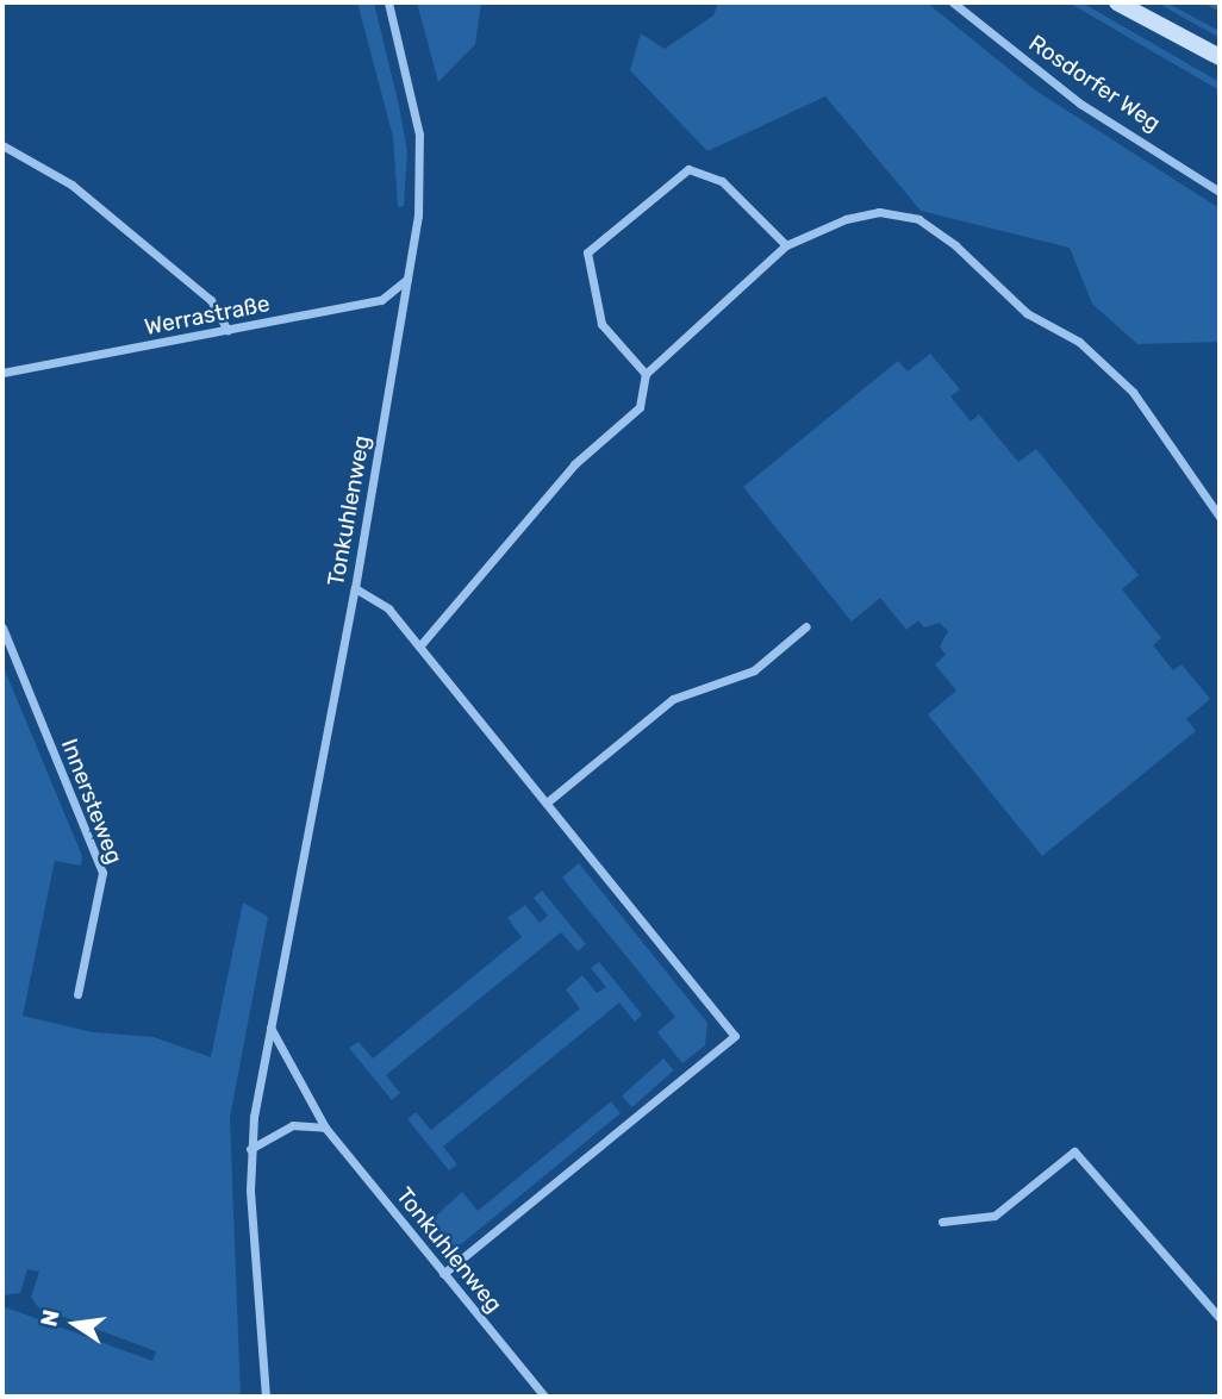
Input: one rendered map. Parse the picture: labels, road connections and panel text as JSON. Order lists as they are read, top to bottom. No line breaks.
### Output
{"streets":{"street":["Rosdorfer Weg","Werrastraße","Tonkuhlenweg","Innersteweg"]},"crossings":[["Werrastraße","Tonkuhlenweg"]],"north":"left"}
